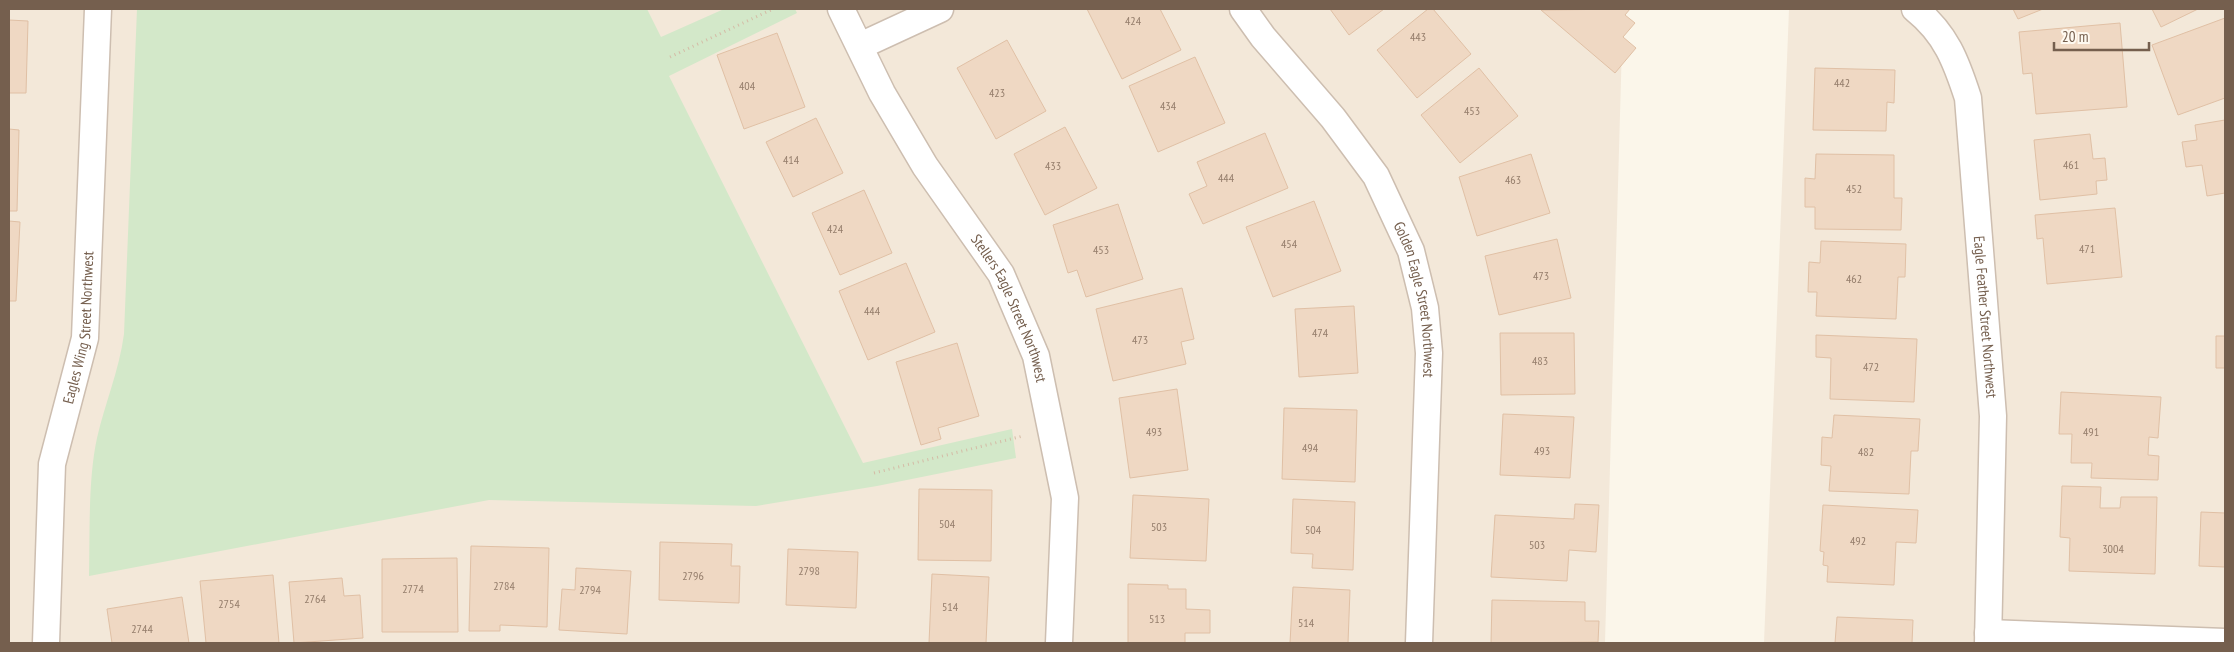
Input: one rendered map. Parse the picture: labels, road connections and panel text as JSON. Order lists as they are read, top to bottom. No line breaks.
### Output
{"streets":{"street":["Golden Eagle Street Northwest","Stellers Eagle Street Northwest","Eagle Feather Street Northwest","Eagles Wing Street Northwest"]},"house_numbers":["424","443","442","404","423","434","453","414","461","433","444","463","452","424","454","471","453","473","462","444","474","473","483","472","493","491","494","493","482","504","503","504","492","503","3004","2798","2796","2784","2774","2794","2764","2754","514","513","514","2744"],"scale_bar":"20 m"}
